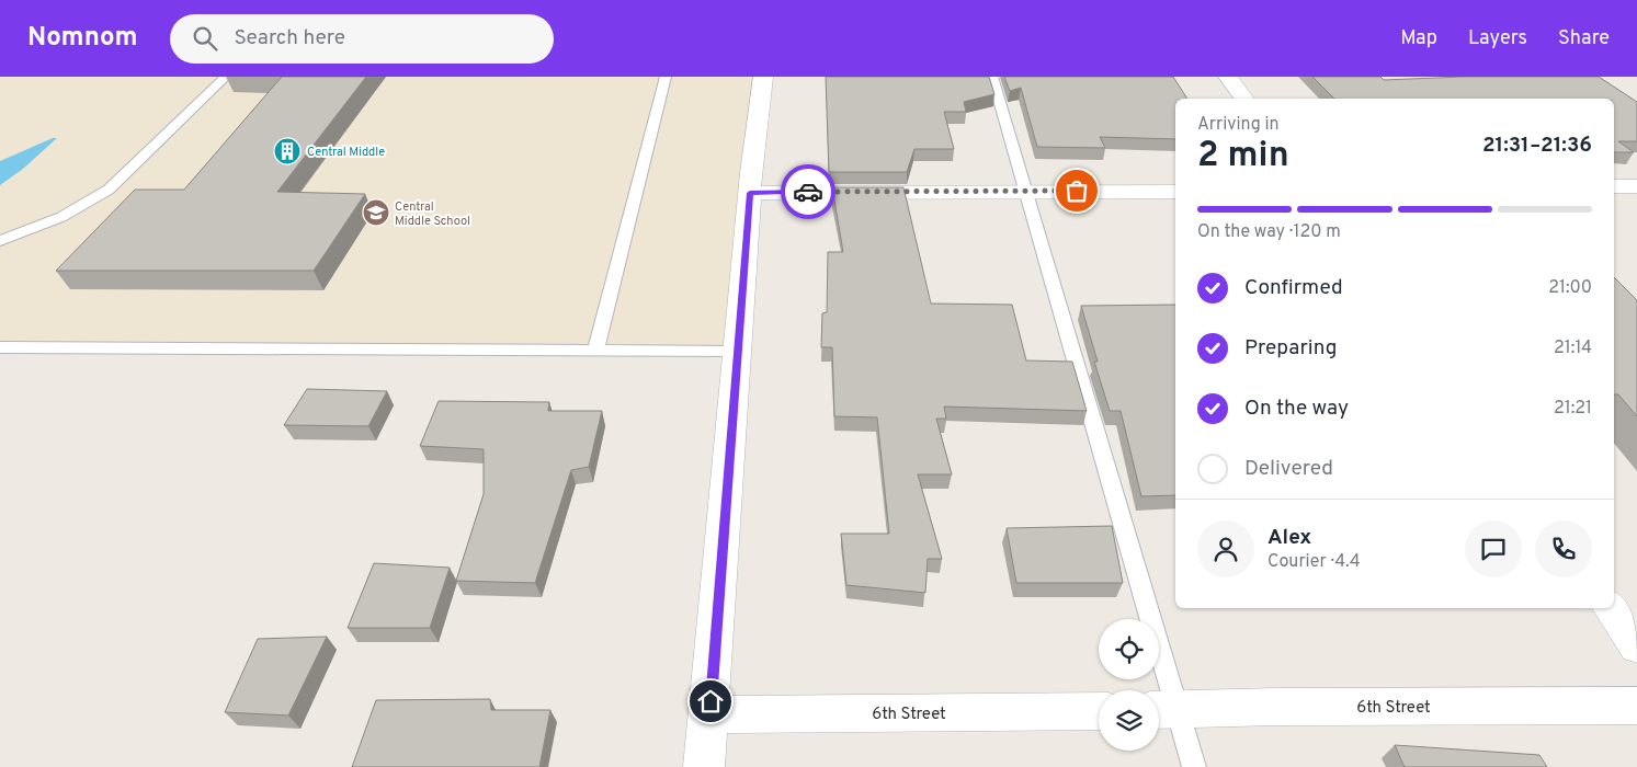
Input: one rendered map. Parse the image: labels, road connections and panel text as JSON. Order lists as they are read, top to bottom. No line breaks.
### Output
{"streets":{"street":["6th Street"]},"places":{"building":["Central Middle"],"school or university":["Central Middle School"]},"page":{"header":"Nomnom","search":"Search here","nav":["Map","Layers","Share"],"heading":["2 min","Arriving in","21:31–21:36"],"panel":["Alex","Courier · 4.4"],"bar":"On the way · 120 m","list":[["Confirmed","21:00"],["Preparing","21:14"],["On the way","21:21"],"Delivered"]}}
